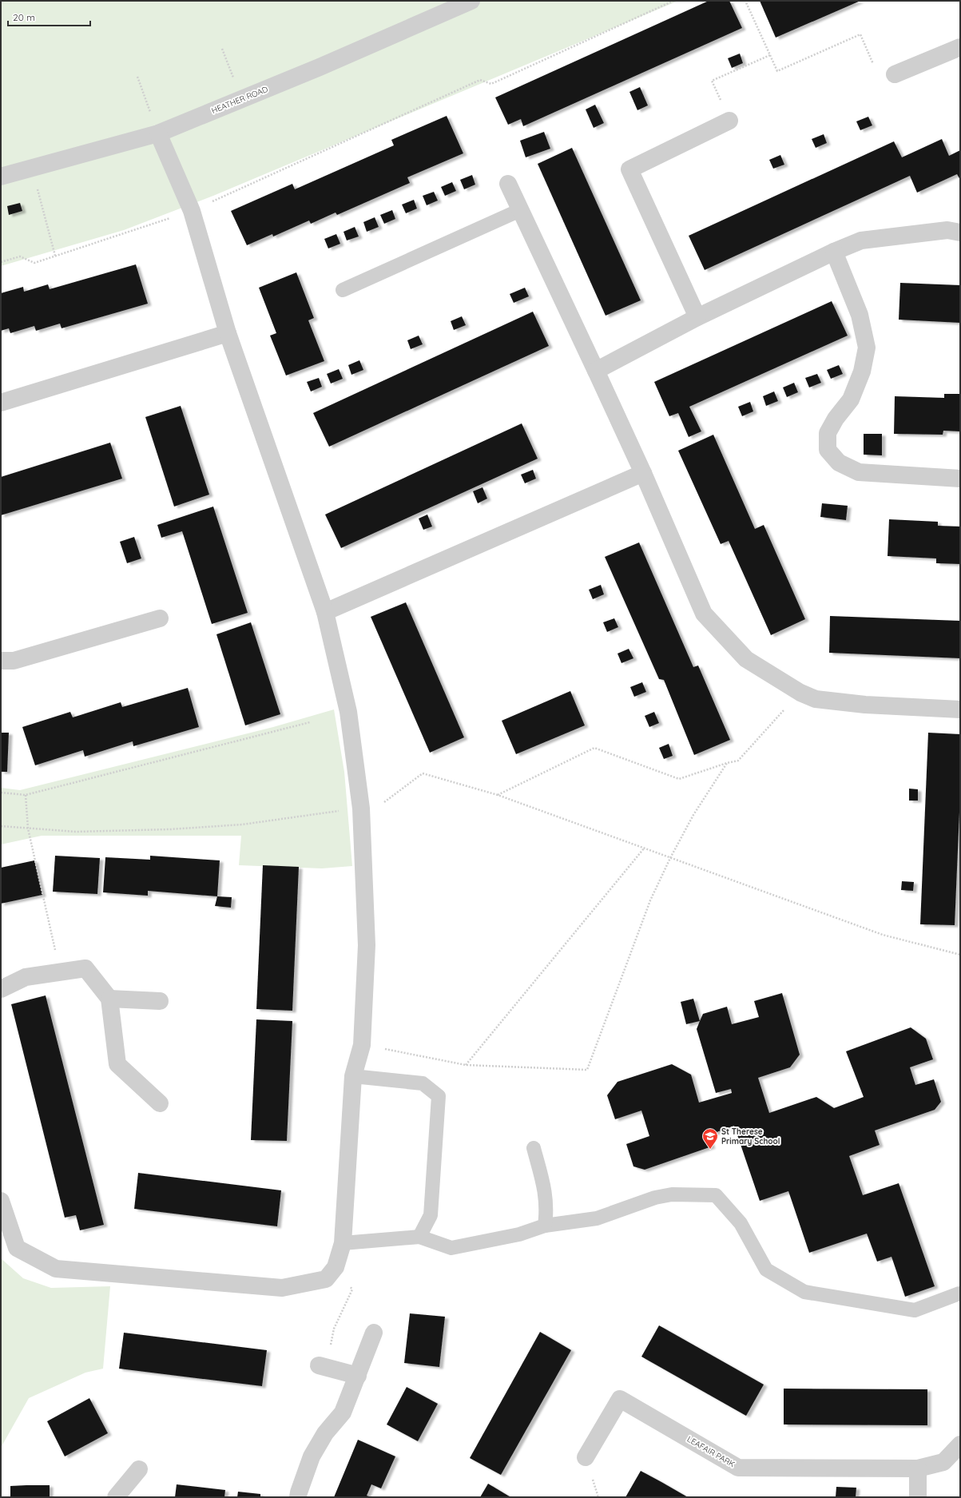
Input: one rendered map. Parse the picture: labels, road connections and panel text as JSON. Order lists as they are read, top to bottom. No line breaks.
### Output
{"streets":{"street":["HEATHER ROAD","LEAFAIR PARK"]},"places":{"school or university":["St Therese Primary School"]},"scale_bar":"20 m"}
